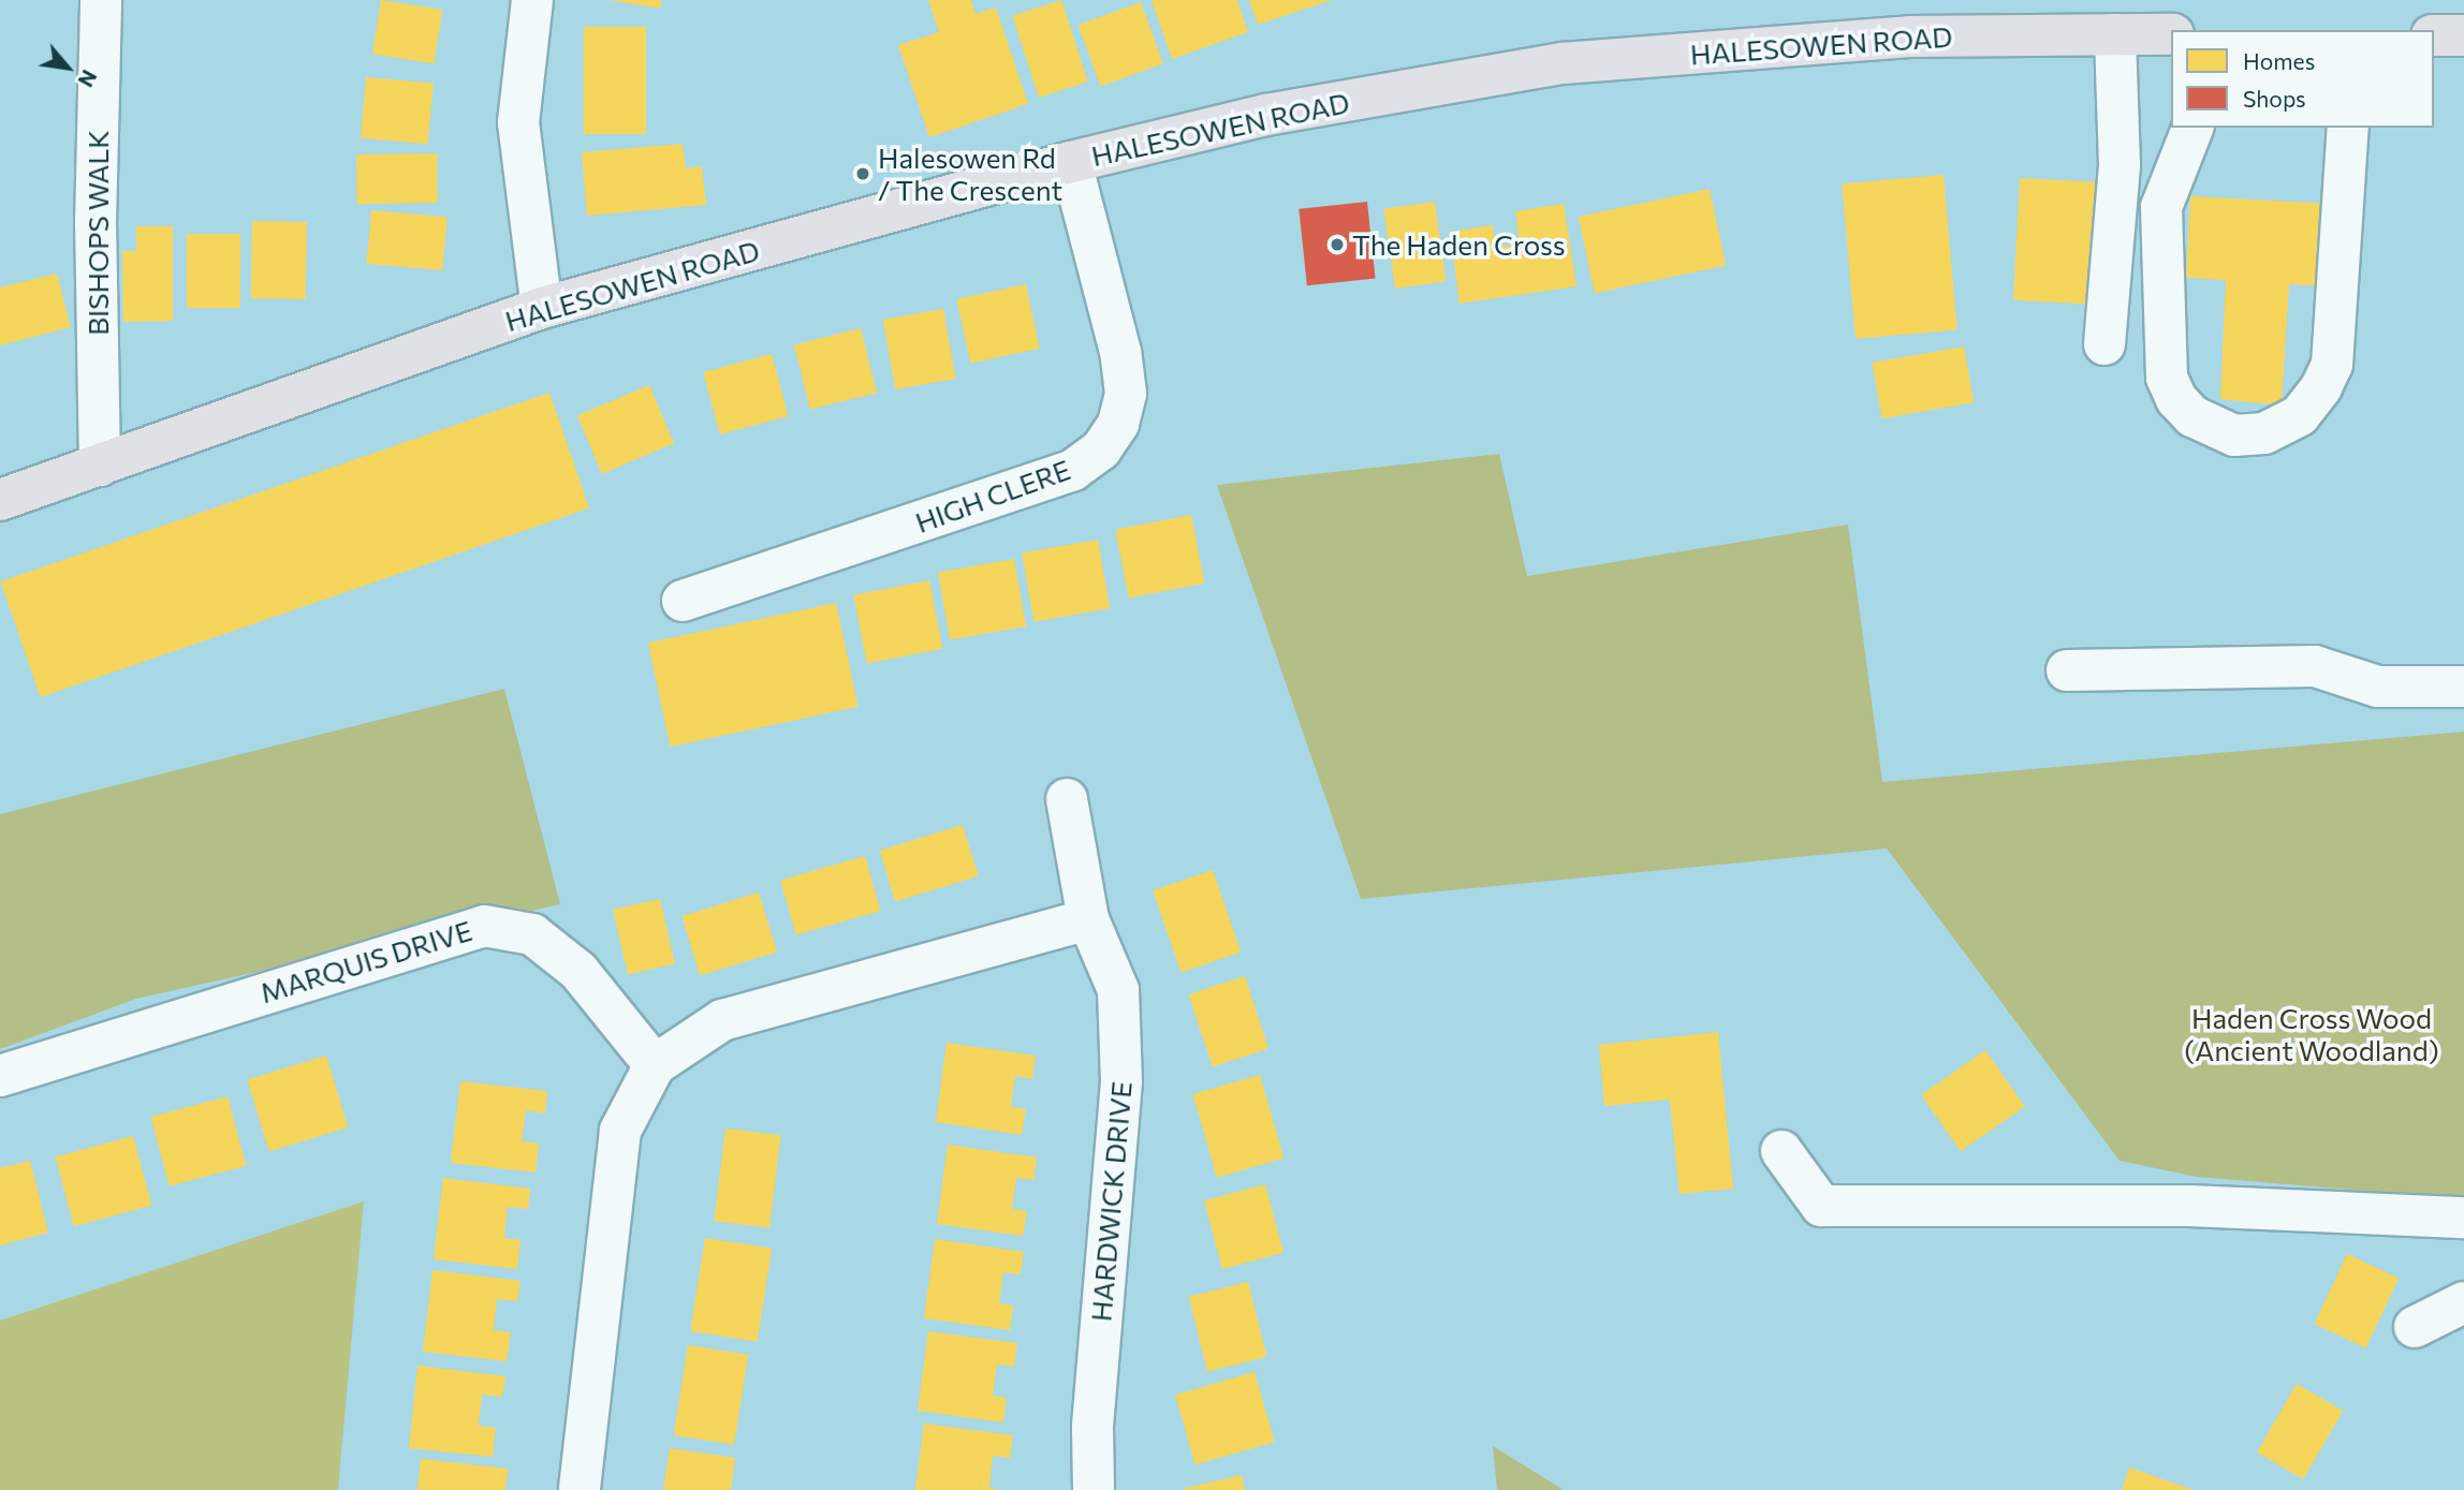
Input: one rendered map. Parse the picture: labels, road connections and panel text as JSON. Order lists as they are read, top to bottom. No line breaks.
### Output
{"streets":{"main road":["HALESOWEN ROAD"],"street":["BISHOPS WALK","HIGH CLERE","MARQUIS DRIVE","HARDWICK DRIVE"]},"crossings":[["HALESOWEN ROAD","BISHOPS WALK"],["HALESOWEN ROAD","HIGH CLERE"]],"parks":["Haden Cross Wood (Ancient Woodland)"],"places":["Halesowen Rd / The Crescent","The Haden Cross"],"legend":["Homes","Shops"],"north":"bottom right"}
